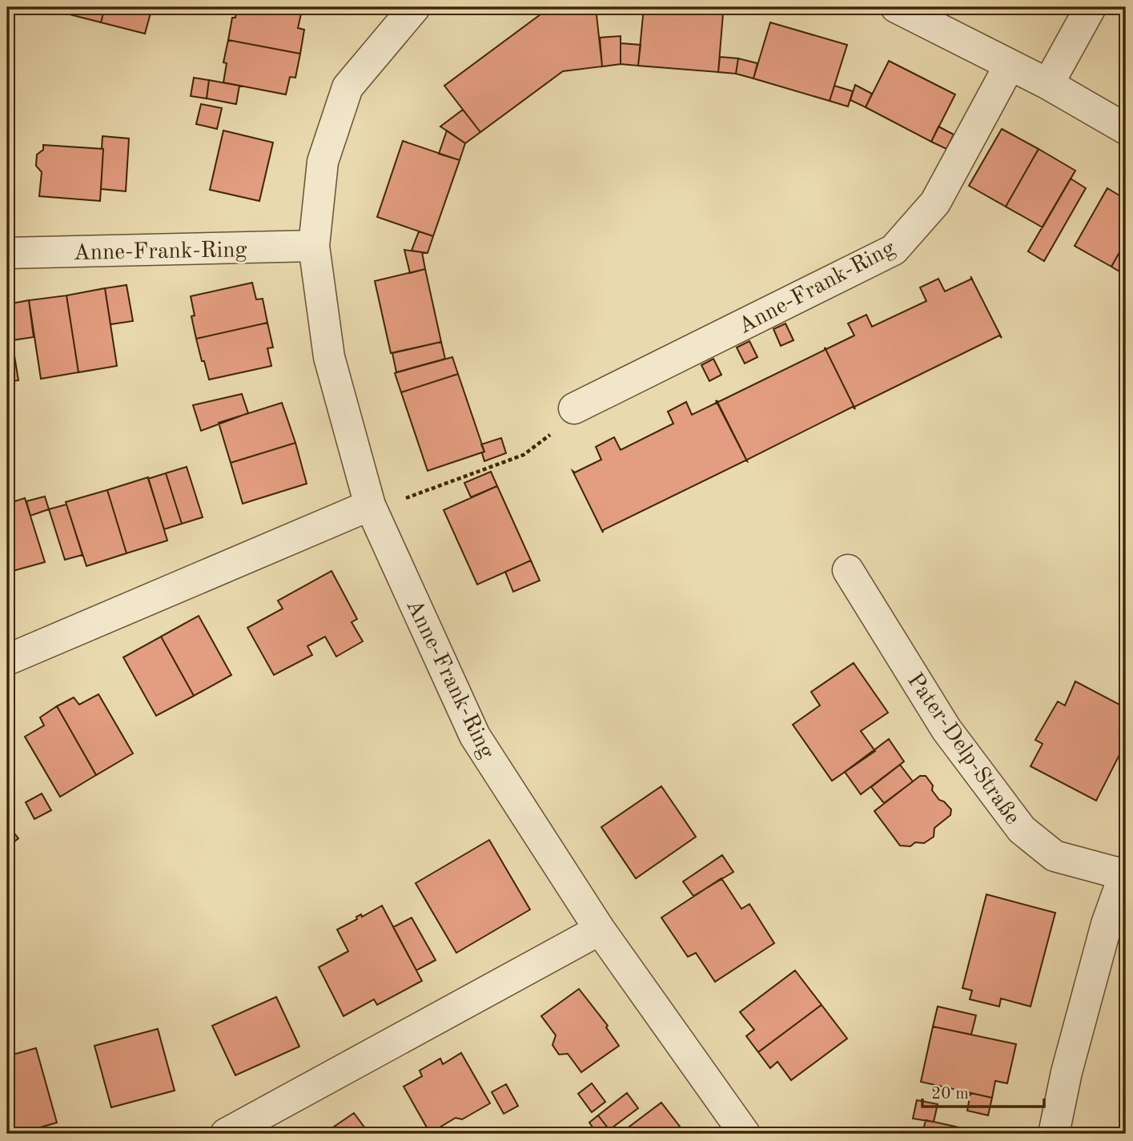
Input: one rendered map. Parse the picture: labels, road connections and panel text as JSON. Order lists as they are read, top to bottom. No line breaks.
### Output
{"streets":{"street":["Anne-Frank-Ring","Pater-Delp-Straße"]},"scale_bar":"20 m"}
